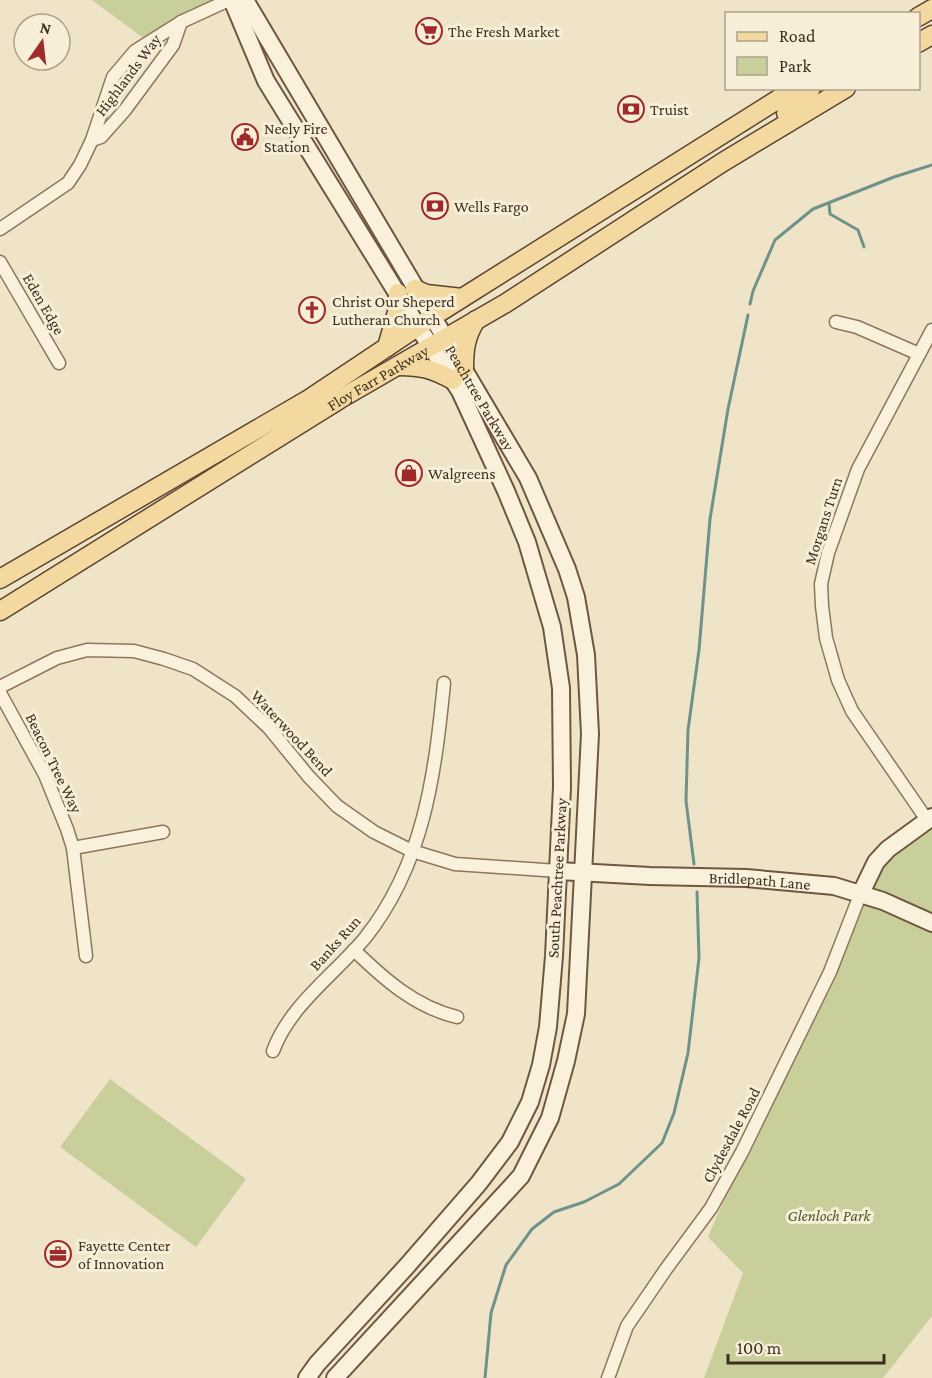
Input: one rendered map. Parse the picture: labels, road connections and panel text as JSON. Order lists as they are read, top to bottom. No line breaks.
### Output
{"streets":{"main road":["Floy Farr Parkway","Peachtree Parkway","South Peachtree Parkway","Bridlepath Lane"],"street":["Highlands Way","Eden Edge","Morgans Turn","Waterwood Bend","Beacon Tree Way","Banks Run","Clydesdale Road"]},"crossings":[["Floy Farr Parkway","Peachtree Parkway"],["Floy Farr Parkway","South Peachtree Parkway"],["Peachtree Parkway","South Peachtree Parkway"],["Waterwood Bend","South Peachtree Parkway"],["Waterwood Bend","Bridlepath Lane"],["Waterwood Bend","Banks Run"],["South Peachtree Parkway","Bridlepath Lane"],["Bridlepath Lane","Clydesdale Road"]],"parks":["Glenloch Park"],"places":{"supermarket":["The Fresh Market"],"bank":["Truist","Wells Fargo"],"public building":["Neely Fire Station"],"church":["Christ Our Sheperd Lutheran Church"],"shop":["Walgreens"],"office":["Fayette Center of Innovation"]},"legend":["Road","Park"],"scale_bar":"100 m","north":"top"}
